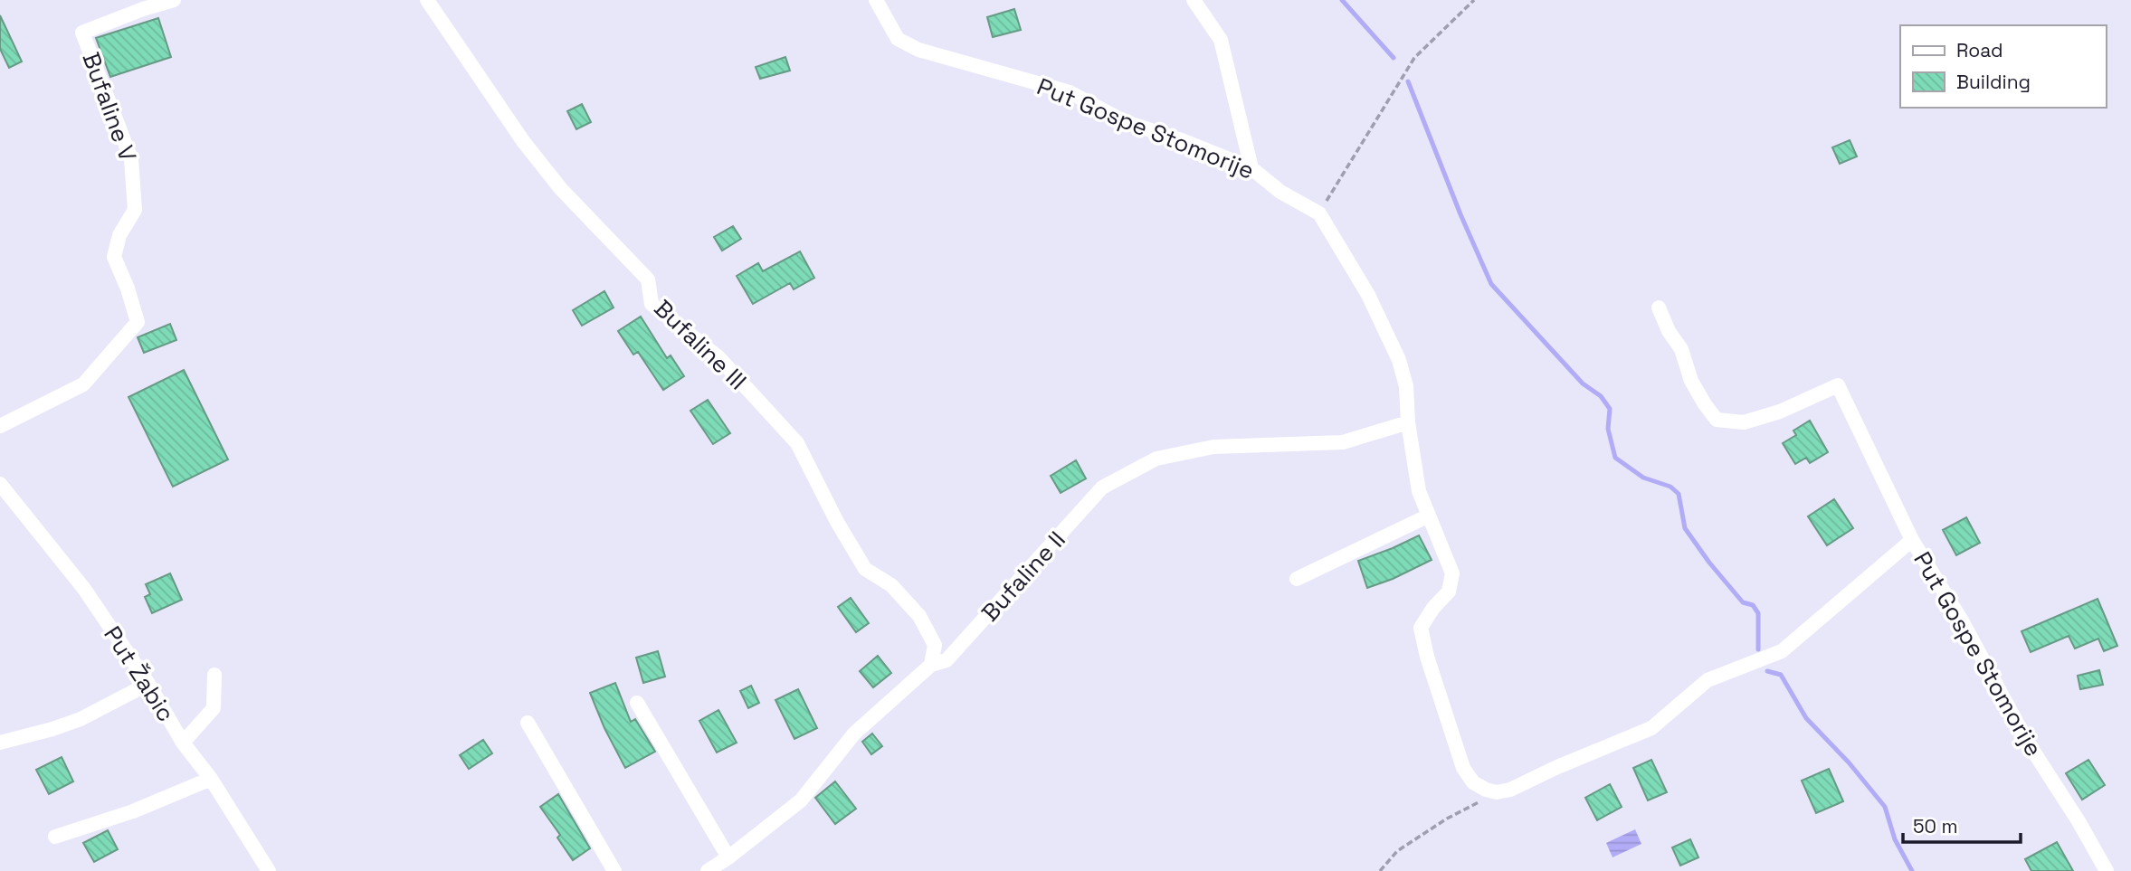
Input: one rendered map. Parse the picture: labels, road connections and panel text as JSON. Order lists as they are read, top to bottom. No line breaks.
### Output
{"streets":{"street":["Bufaline V","Put Gospe Stomorije","Bufaline III","Bufaline II","Put Žabic"]},"crossings":[["Put Gospe Stomorije","Bufaline II"],["Bufaline III","Bufaline II"]],"legend":["Road","Building"],"scale_bar":"50 m"}
